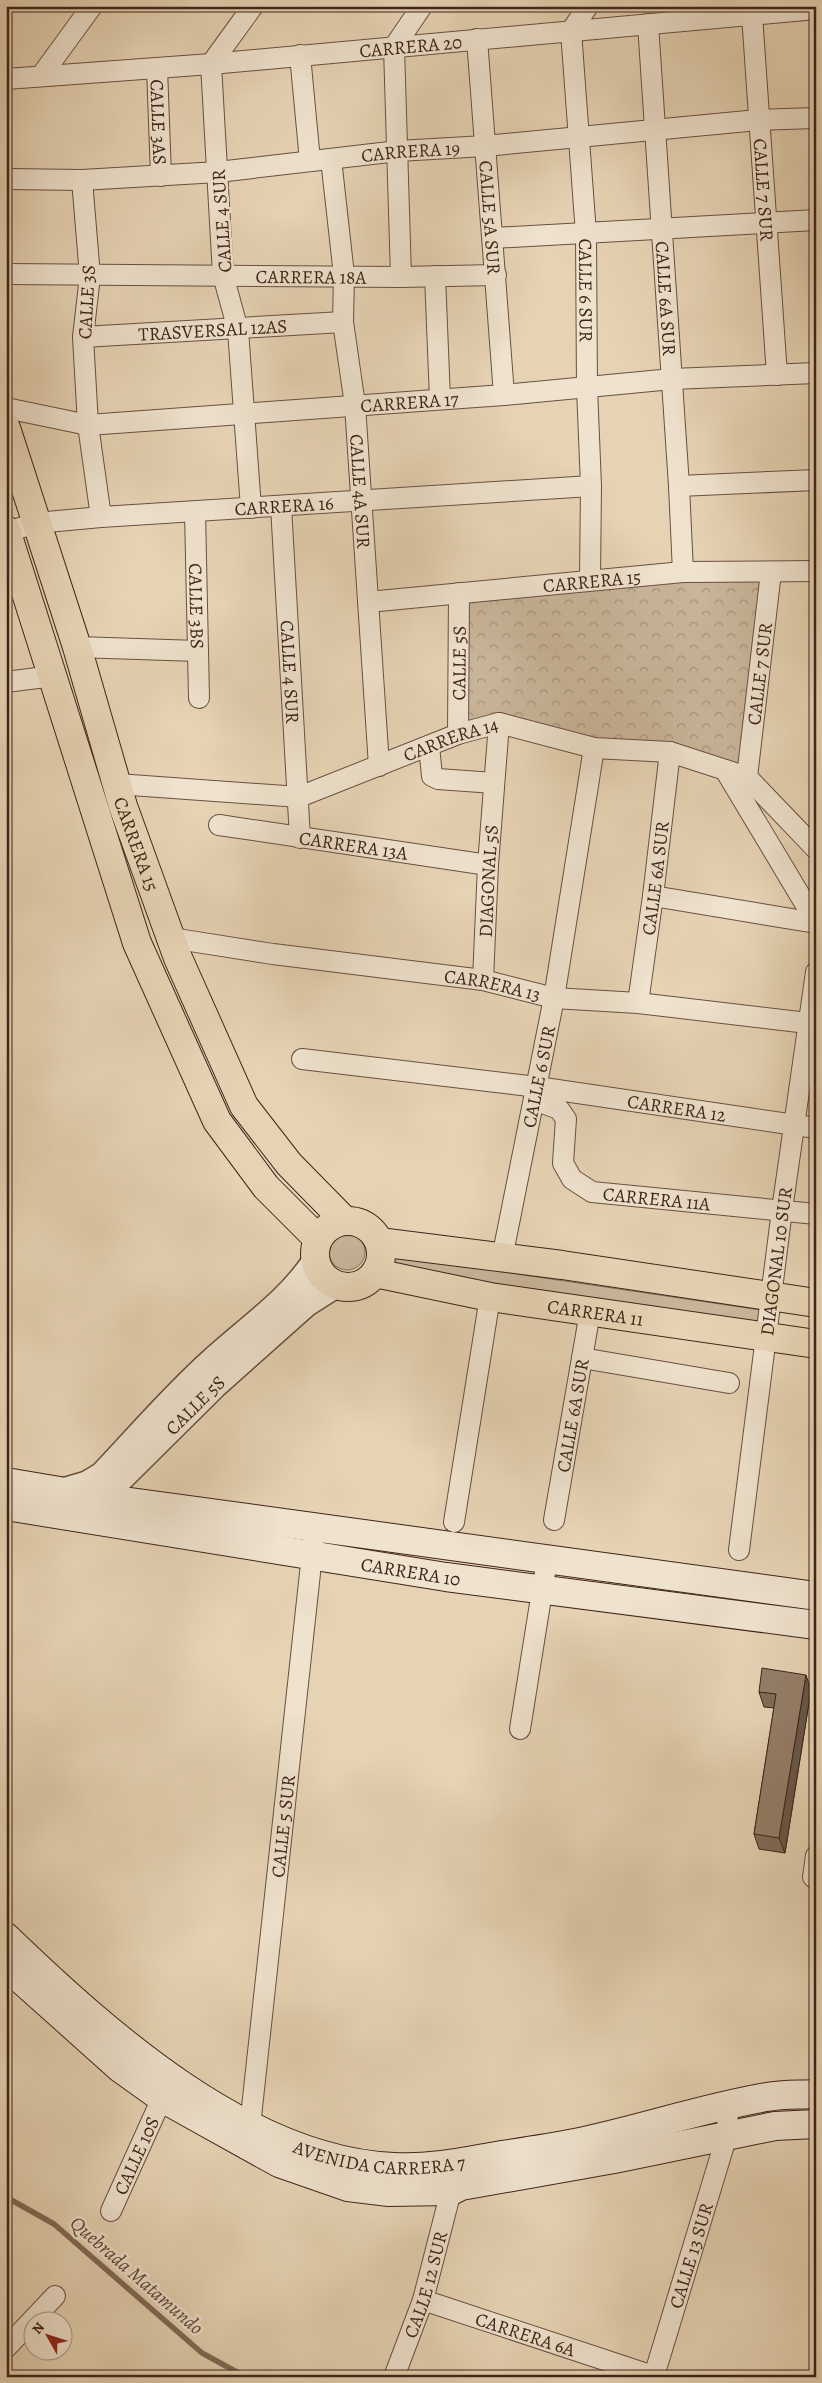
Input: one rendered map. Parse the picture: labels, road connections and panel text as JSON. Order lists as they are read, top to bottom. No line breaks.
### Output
{"streets":{"main road":["CARRERA 15","CARRERA 11","CARRERA 10","AVENIDA CARRERA 7"],"street":["CARRERA 20","CALLE 3AS","CARRERA 19","CALLE 7 SUR","CALLE 5A SUR","CALLE 4 SUR","CARRERA 18A","CALLE 6 SUR","CALLE 6A SUR","CALLE 3S","TRASVERSAL 12AS","CARRERA 17","CALLE 4A SUR","CARRERA 16","CALLE 3BS","CALLE 5S","CARRERA 14","CARRERA 13A","DIAGONAL 5S","CARRERA 13","CARRERA 12","CARRERA 11A","DIAGONAL 10 SUR","CALLE 5 SUR","CALLE 10S","CALLE 13 SUR","CALLE 12 SUR","CARRERA 6A"]},"crossings":[["CARRERA 20","CALLE 3AS"],["CARRERA 20","CALLE 7 SUR"],["CARRERA 20","CALLE 5A SUR"],["CARRERA 20","CALLE 4 SUR"],["CARRERA 20","CALLE 6 SUR"],["CARRERA 20","CALLE 6A SUR"],["CALLE 3AS","CARRERA 19"],["CARRERA 19","CALLE 7 SUR"],["CARRERA 19","CALLE 5A SUR"],["CARRERA 19","CALLE 4 SUR"],["CARRERA 19","CALLE 6 SUR"],["CARRERA 19","CALLE 6A SUR"],["CARRERA 19","CALLE 3S"],["CARRERA 19","CALLE 4A SUR"],["CALLE 7 SUR","CARRERA 17"],["CALLE 7 SUR","CARRERA 15"],["CALLE 7 SUR","CARRERA 14"],["CALLE 5A SUR","CARRERA 18A"],["CALLE 5A SUR","CARRERA 17"],["CALLE 4 SUR","CARRERA 18A"],["CALLE 4 SUR","TRASVERSAL 12AS"],["CALLE 4 SUR","CARRERA 17"],["CALLE 4 SUR","CARRERA 16"],["CALLE 4 SUR","CARRERA 14"],["CALLE 4 SUR","CARRERA 13A"],["CARRERA 18A","CALLE 3S"],["CARRERA 18A","CALLE 4A SUR"],["CALLE 6 SUR","CARRERA 17"],["CALLE 6 SUR","CARRERA 16"],["CALLE 6 SUR","CARRERA 15"],["CALLE 6 SUR","CARRERA 14"],["CALLE 6 SUR","CARRERA 13"],["CALLE 6 SUR","CARRERA 12"],["CALLE 6 SUR","CARRERA 11A"],["CALLE 6A SUR","CARRERA 17"],["CALLE 6A SUR","CARRERA 15"],["CALLE 6A SUR","CARRERA 14"],["CALLE 6A SUR","CARRERA 13"],["CALLE 6A SUR","CARRERA 11"],["CALLE 3S","TRASVERSAL 12AS"],["CALLE 3S","CARRERA 17"],["CALLE 3S","CARRERA 16"],["TRASVERSAL 12AS","CALLE 4A SUR"],["CARRERA 17","CALLE 4A SUR"],["CALLE 4A SUR","CARRERA 16"],["CALLE 4A SUR","CARRERA 15"],["CALLE 4A SUR","CARRERA 14"],["CARRERA 16","CARRERA 15"],["CARRERA 16","CALLE 3BS"],["CARRERA 15","CALLE 5S"],["CARRERA 15","CARRERA 14"],["CARRERA 15","CARRERA 13"],["CARRERA 15","CARRERA 11"],["CALLE 5S","CARRERA 14"],["CALLE 5S","CARRERA 11"],["CALLE 5S","CARRERA 10"],["CARRERA 13A","DIAGONAL 5S"],["DIAGONAL 5S","CARRERA 13"],["CARRERA 13","DIAGONAL 10 SUR"],["CARRERA 12","CARRERA 11A"],["CARRERA 12","DIAGONAL 10 SUR"],["CARRERA 11A","DIAGONAL 10 SUR"],["DIAGONAL 10 SUR","CARRERA 11"],["CARRERA 10","CALLE 5 SUR"],["CALLE 5 SUR","AVENIDA CARRERA 7"],["AVENIDA CARRERA 7","CALLE 10S"],["AVENIDA CARRERA 7","CALLE 13 SUR"],["AVENIDA CARRERA 7","CALLE 12 SUR"],["CALLE 13 SUR","CARRERA 6A"],["CALLE 12 SUR","CARRERA 6A"]],"water":["Quebrada Matamundo"],"north":"top left"}
